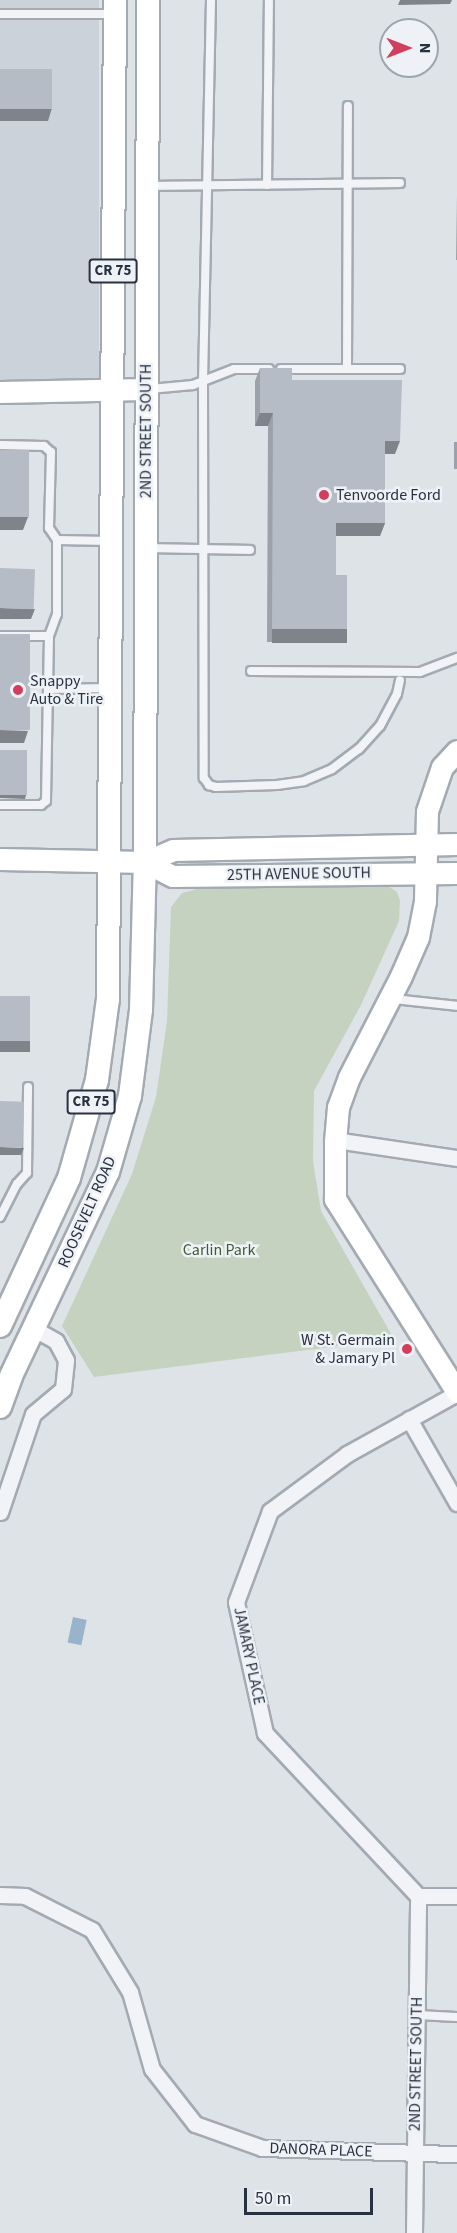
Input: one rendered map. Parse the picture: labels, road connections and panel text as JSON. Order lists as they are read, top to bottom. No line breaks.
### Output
{"streets":{"main road":["CR 75","2ND STREET SOUTH","ROOSEVELT ROAD"],"street":["25TH AVENUE SOUTH","JAMARY PLACE","DANORA PLACE"]},"crossings":[["2ND STREET SOUTH","25TH AVENUE SOUTH"],["2ND STREET SOUTH","ROOSEVELT ROAD"],["2ND STREET SOUTH","JAMARY PLACE"],["2ND STREET SOUTH","DANORA PLACE"],["25TH AVENUE SOUTH","ROOSEVELT ROAD"]],"parks":["Carlin Park"],"places":["Tenvoorde Ford","Snappy Auto & Tire","W St. Germain & Jamary Pl"],"scale_bar":"50 m","north":"right"}
